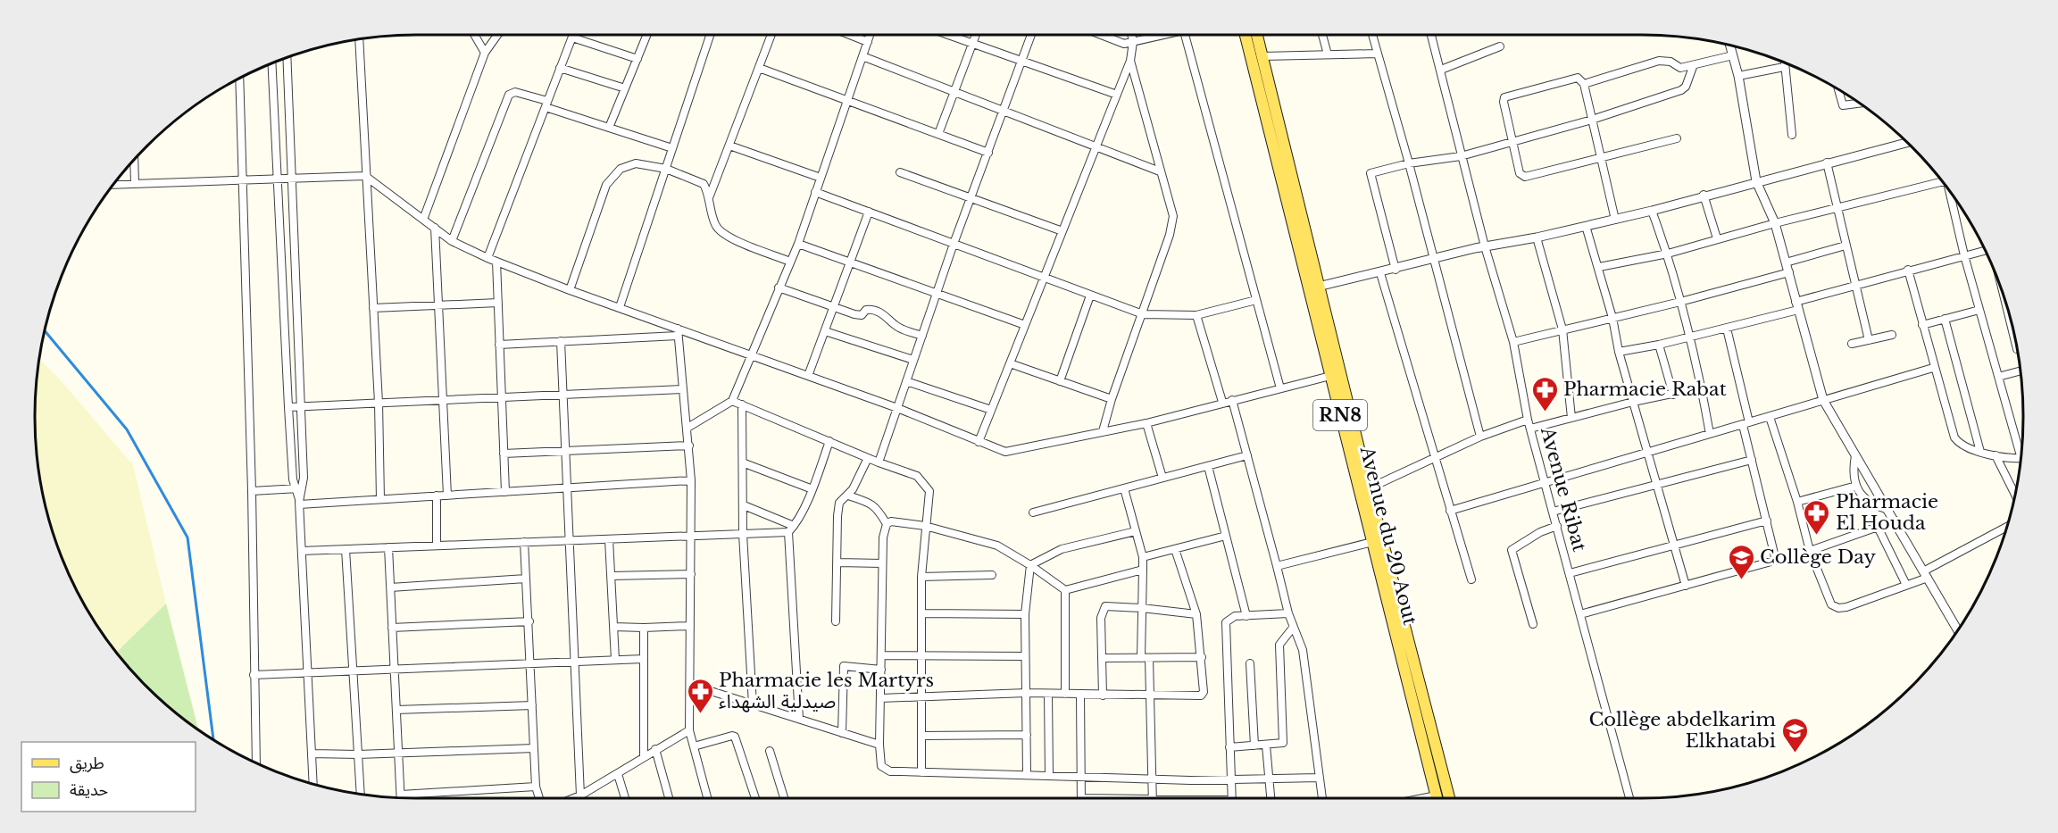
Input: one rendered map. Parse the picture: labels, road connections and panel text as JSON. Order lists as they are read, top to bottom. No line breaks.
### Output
{"streets":{"main road":["RN8","Avenue du 20 Aout"],"street":["Avenue Ribat"]},"places":{"pharmacy":["Pharmacie Rabat","Pharmacie El Houda","Pharmacie les Martyrs صيدلية الشهداء"],"school or university":["Collège Day","Collège abdelkarim Elkhatabi"]},"legend":["طريق","حديقة"]}
